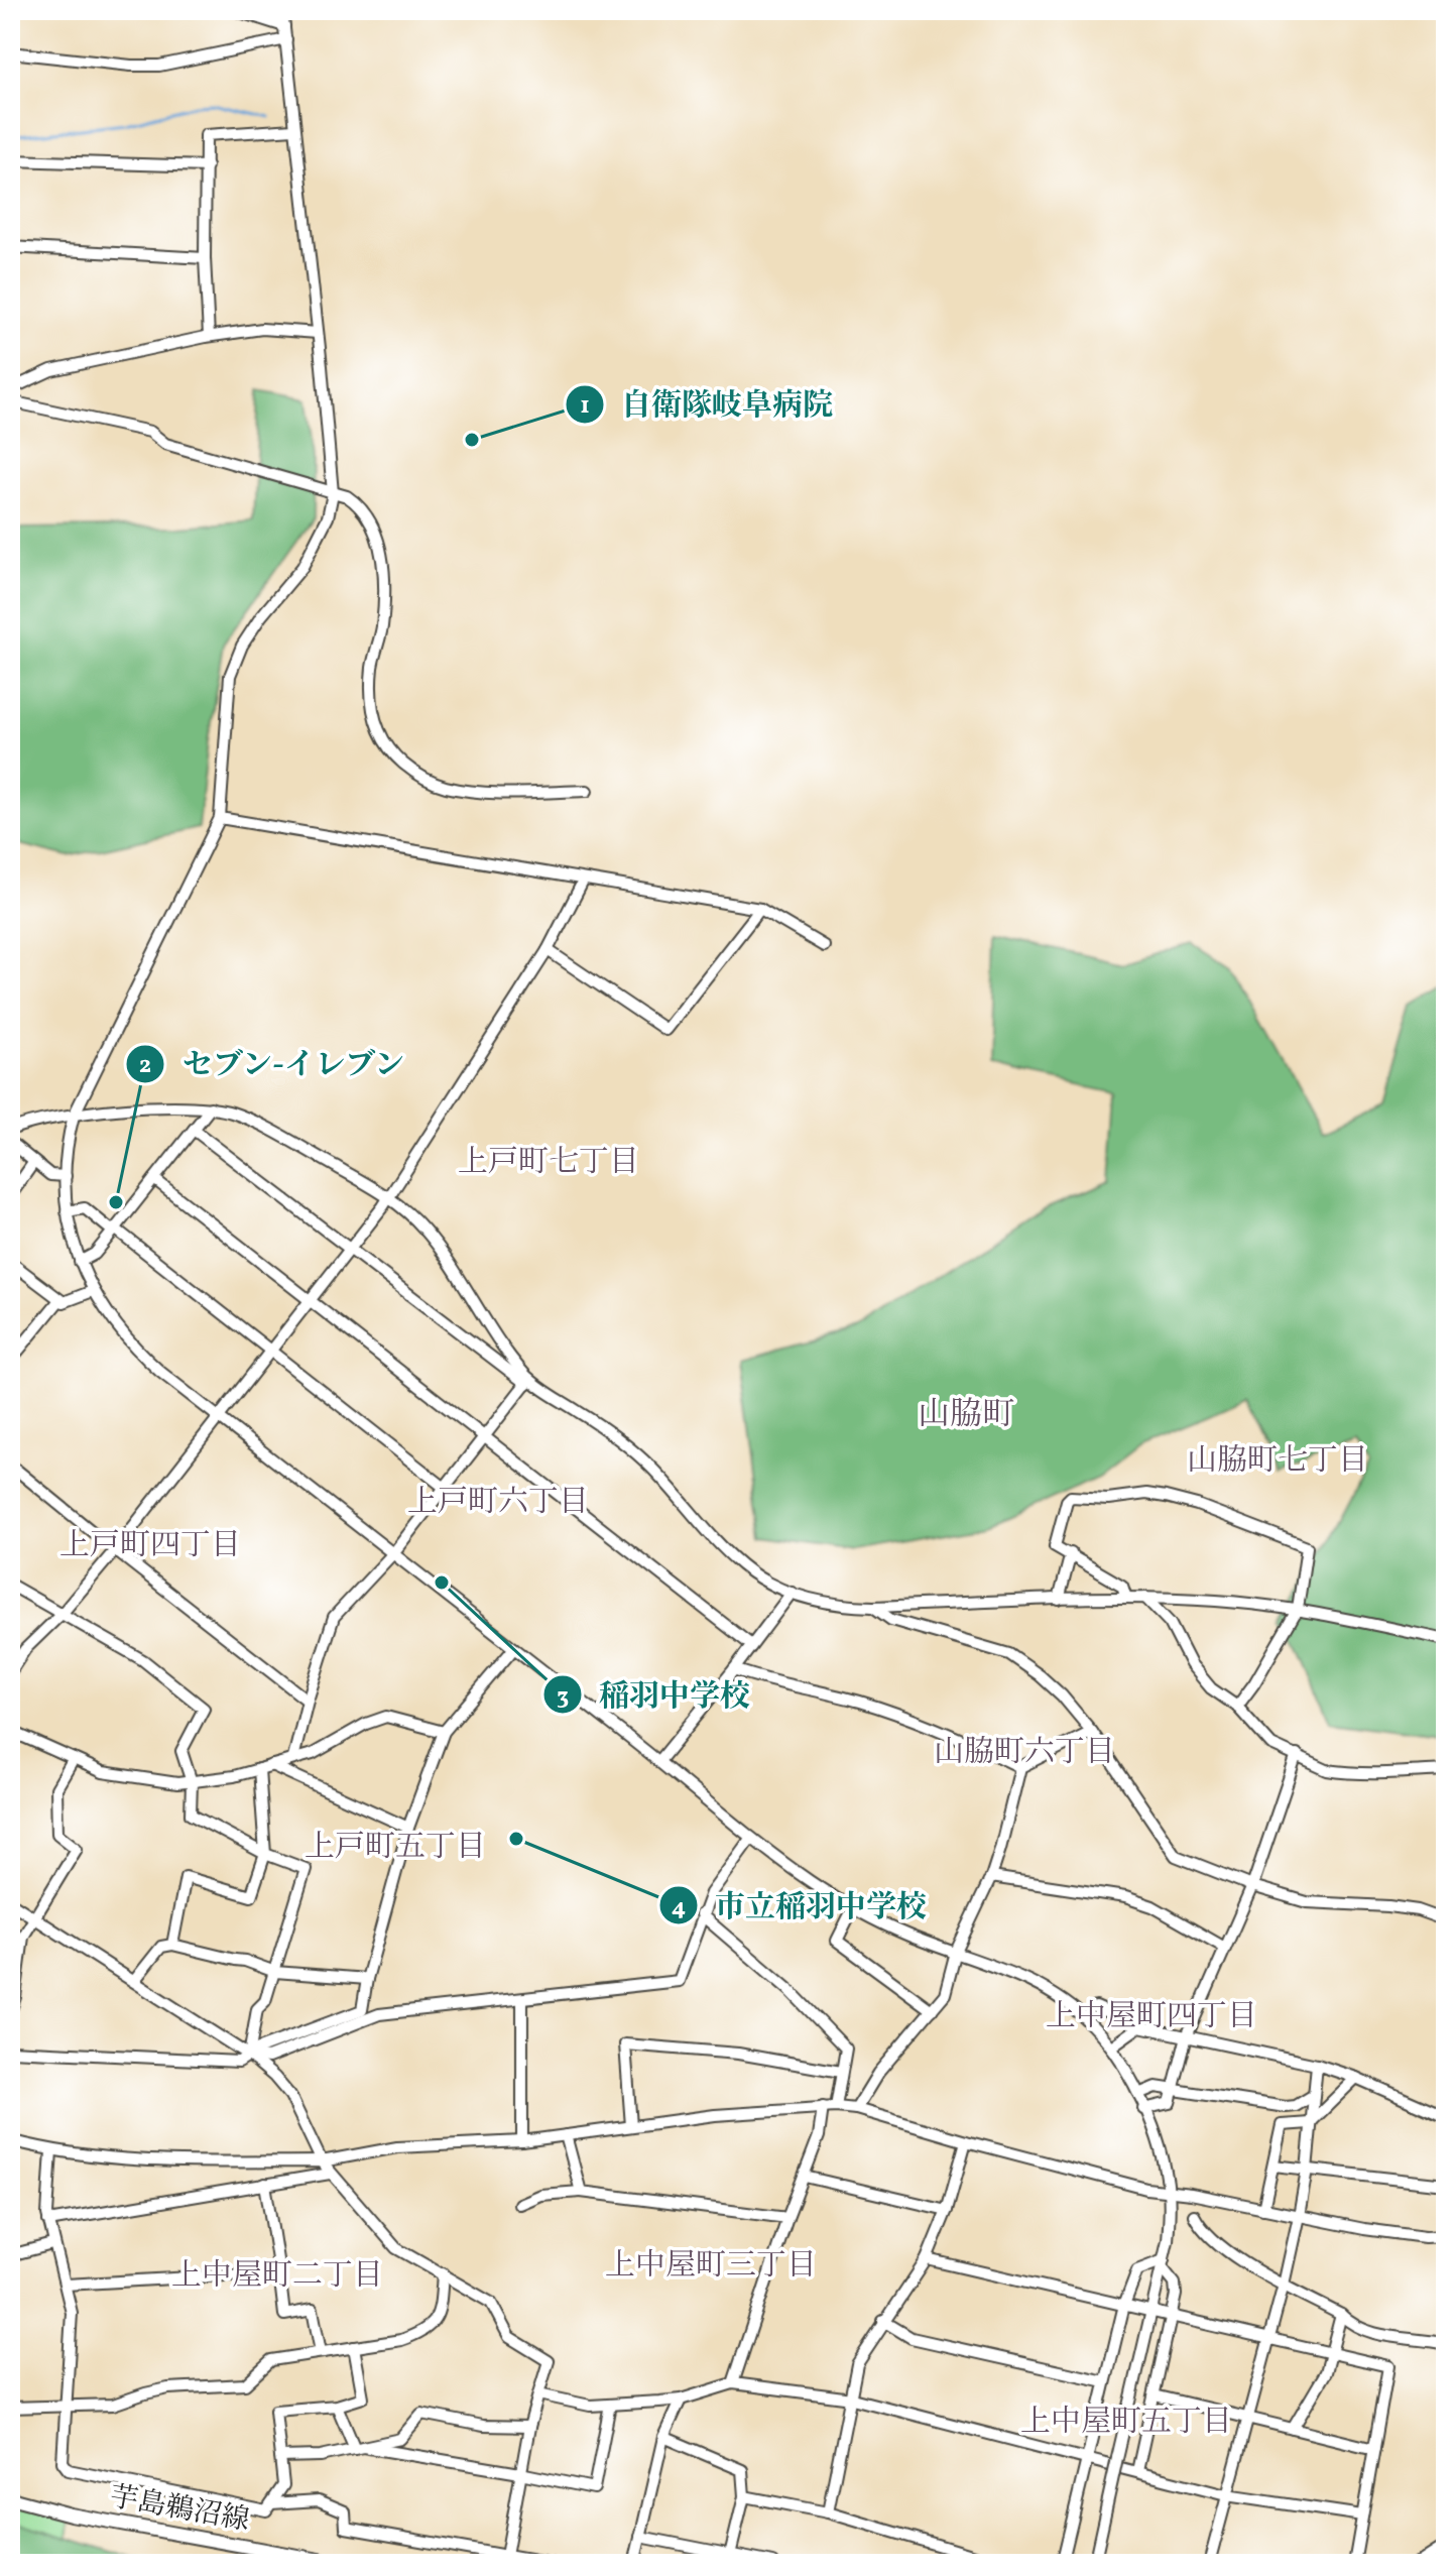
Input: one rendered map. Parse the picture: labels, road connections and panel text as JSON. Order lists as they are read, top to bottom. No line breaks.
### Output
{"streets":{"main road":["芋島鵜沼線"]},"districts":["上戸町七丁目","山脇町","山脇町七丁目","上戸町六丁目","上戸町四丁目","山脇町六丁目","上戸町五丁目","上中屋町四丁目","上中屋町三丁目","上中屋町二丁目","上中屋町五丁目"],"places":["自衛隊岐阜病院","セブン-イレブン","稲羽中学校","市立稲羽中学校"]}
